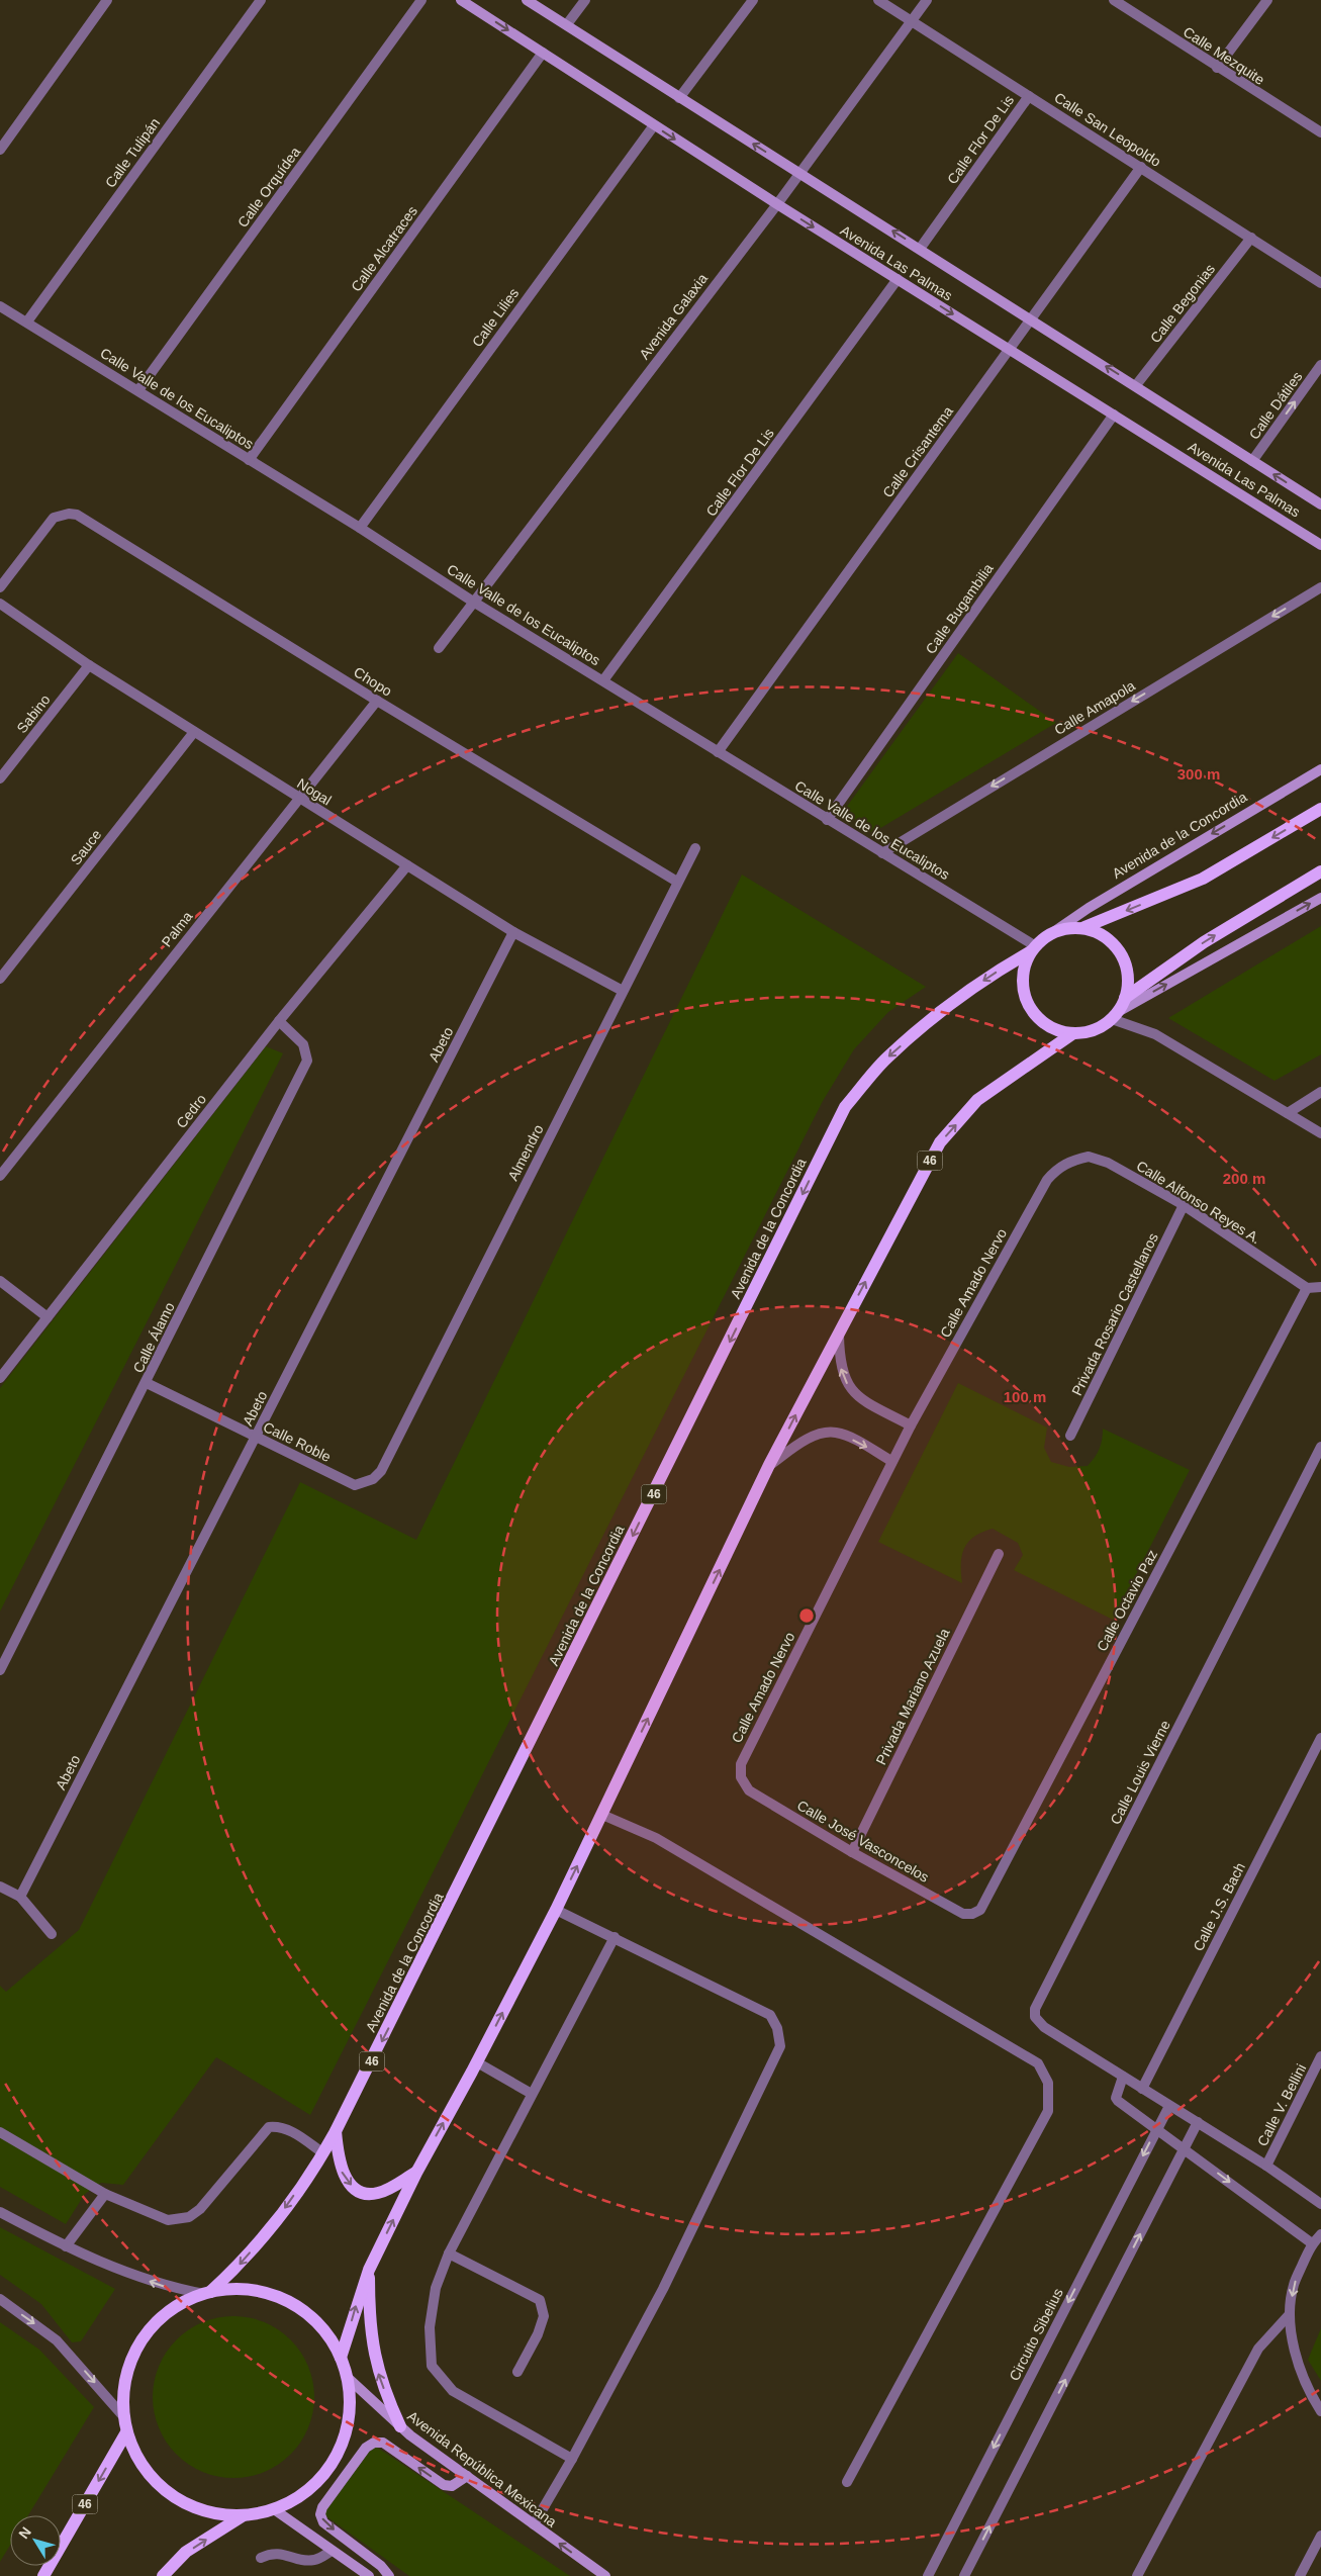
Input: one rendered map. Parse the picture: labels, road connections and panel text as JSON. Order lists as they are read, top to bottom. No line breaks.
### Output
{"streets":{"main road":["Avenida de la Concordia","46"],"street":["Calle Mezquite","Calle San Leopoldo","Calle Flor De Lis","Calle Tulipán","Calle Orquídea","Calle Alcatraces","Avenida Las Palmas","Calle Begonias","Avenida Galaxia","Calle Lilies","Calle Valle de los Eucaliptos","Calle Dátiles","Calle Crisantema","Calle Bugambilia","Chopo","Calle Amapola","Sabino","Nogal","Sauce","Palma","Abeto","Cedro","Almendro","Calle Alfonso Reyes A.","Calle Amado Nervo","Privada Rosario Castellanos","Calle Álamo","Calle Roble","Calle Octavio Paz","Privada Mariano Azuela","Calle Louis Vierne","Calle José Vasconcelos","Calle J.S. Bach","Calle V. Bellini","Circuito Sibelius","Avenida República Mexicana"]},"crossings":[["Calle San Leopoldo","Calle Flor De Lis"],["Calle San Leopoldo","Calle Begonias"],["Calle San Leopoldo","Avenida Galaxia"],["Calle San Leopoldo","Calle Crisantema"],["Calle Flor De Lis","Avenida Las Palmas"],["Calle Flor De Lis","Calle Valle de los Eucaliptos"],["Calle Tulipán","Calle Valle de los Eucaliptos"],["Calle Orquídea","Calle Valle de los Eucaliptos"],["Calle Alcatraces","Avenida Las Palmas"],["Calle Alcatraces","Calle Valle de los Eucaliptos"],["Avenida Las Palmas","Calle Begonias"],["Avenida Las Palmas","Avenida Galaxia"],["Avenida Las Palmas","Calle Lilies"],["Avenida Las Palmas","Calle Dátiles"],["Avenida Las Palmas","Calle Crisantema"],["Avenida Las Palmas","Calle Bugambilia"],["Avenida Galaxia","Calle Valle de los Eucaliptos"],["Calle Lilies","Calle Valle de los Eucaliptos"],["Calle Valle de los Eucaliptos","Calle Crisantema"],["Calle Valle de los Eucaliptos","Calle Bugambilia"],["Calle Valle de los Eucaliptos","Calle Amapola"],["Calle Valle de los Eucaliptos","Avenida de la Concordia"],["Calle Valle de los Eucaliptos","46"],["Chopo","Palma"],["Chopo","Almendro"],["Sabino","Nogal"],["Nogal","Sauce"],["Nogal","Palma"],["Nogal","Abeto"],["Nogal","Cedro"],["Nogal","Almendro"],["Avenida de la Concordia","46"],["Abeto","Calle Roble"],["Cedro","Calle Álamo"],["Almendro","Calle Roble"],["46","Avenida República Mexicana"],["Calle Alfonso Reyes A.","Calle Amado Nervo"],["Calle Alfonso Reyes A.","Privada Rosario Castellanos"],["Calle Alfonso Reyes A.","Calle Octavio Paz"],["Calle Amado Nervo","Calle José Vasconcelos"],["Calle Álamo","Calle Roble"],["Calle Octavio Paz","Calle José Vasconcelos"],["Privada Mariano Azuela","Calle José Vasconcelos"],["Calle Louis Vierne","Calle J.S. Bach"],["Calle Louis Vierne","Calle V. Bellini"],["Calle Louis Vierne","Circuito Sibelius"]],"one_way":["Calle Dátiles","Calle Amapola","Avenida de la Concordia"],"north":"top left","rings":["300 m","200 m","100 m"]}
